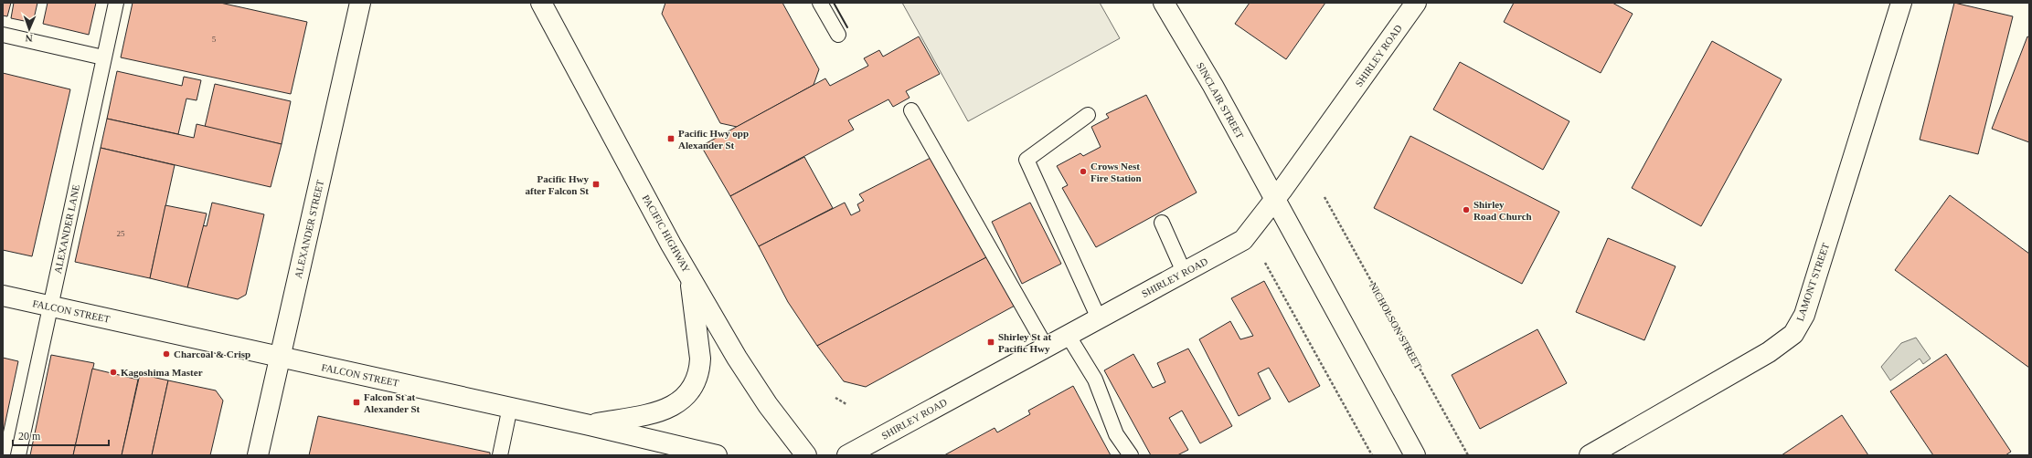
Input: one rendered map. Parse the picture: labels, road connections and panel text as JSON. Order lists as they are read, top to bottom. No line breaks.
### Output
{"streets":{"main road":["SHIRLEY ROAD","SINCLAIR STREET","ALEXANDER STREET","PACIFIC HIGHWAY","LAMONT STREET","FALCON STREET"],"lane":["ALEXANDER LANE"],"path":["NICHOLSON STREET"]},"crossings":[["SHIRLEY ROAD","SINCLAIR STREET"],["ALEXANDER LANE","FALCON STREET"],["ALEXANDER STREET","FALCON STREET"]],"places":{"transit":["Pacific Hwy opp Alexander St","Pacific Hwy after Falcon St","Shirley St at Pacific Hwy","Falcon St at Alexander St"],"other":["Crows Nest Fire Station","Shirley Road Church","Charcoal & Crisp","Kagoshima Master"]},"house_numbers":["5","25"],"scale_bar":"20 m","north":"bottom"}
